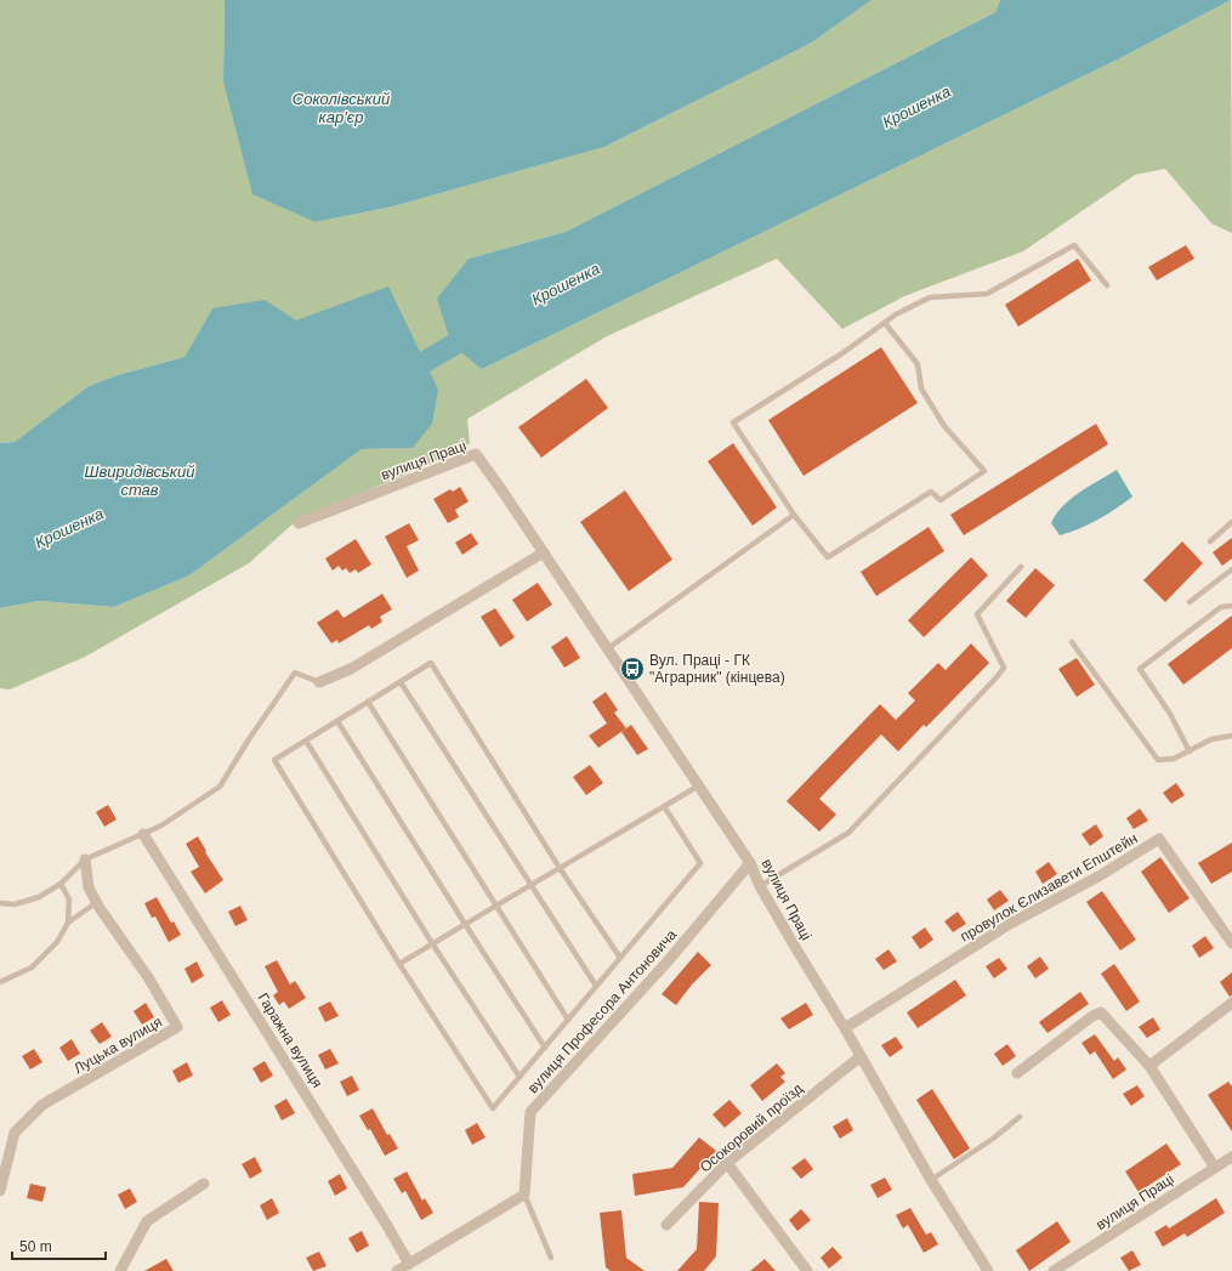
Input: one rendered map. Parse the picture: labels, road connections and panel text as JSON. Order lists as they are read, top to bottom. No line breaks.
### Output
{"streets":{"street":["вулиця Праці","провулок Єлизавети Епштейн","вулиця Професора Антоновича","Гаражна вулиця","Луцька вулиця","Осокоровий проїзд"]},"crossings":[["вулиця Праці","провулок Єлизавети Епштейн"],["вулиця Праці","вулиця Професора Антоновича"],["вулиця Праці","Осокоровий проїзд"]],"water":["Соколівський кар'єр","Крошенка","Швиридівський став"],"places":{"bus stop":["Вул. Праці - ГК \"Аграрник\" (кінцева)"]},"scale_bar":"50 m"}
